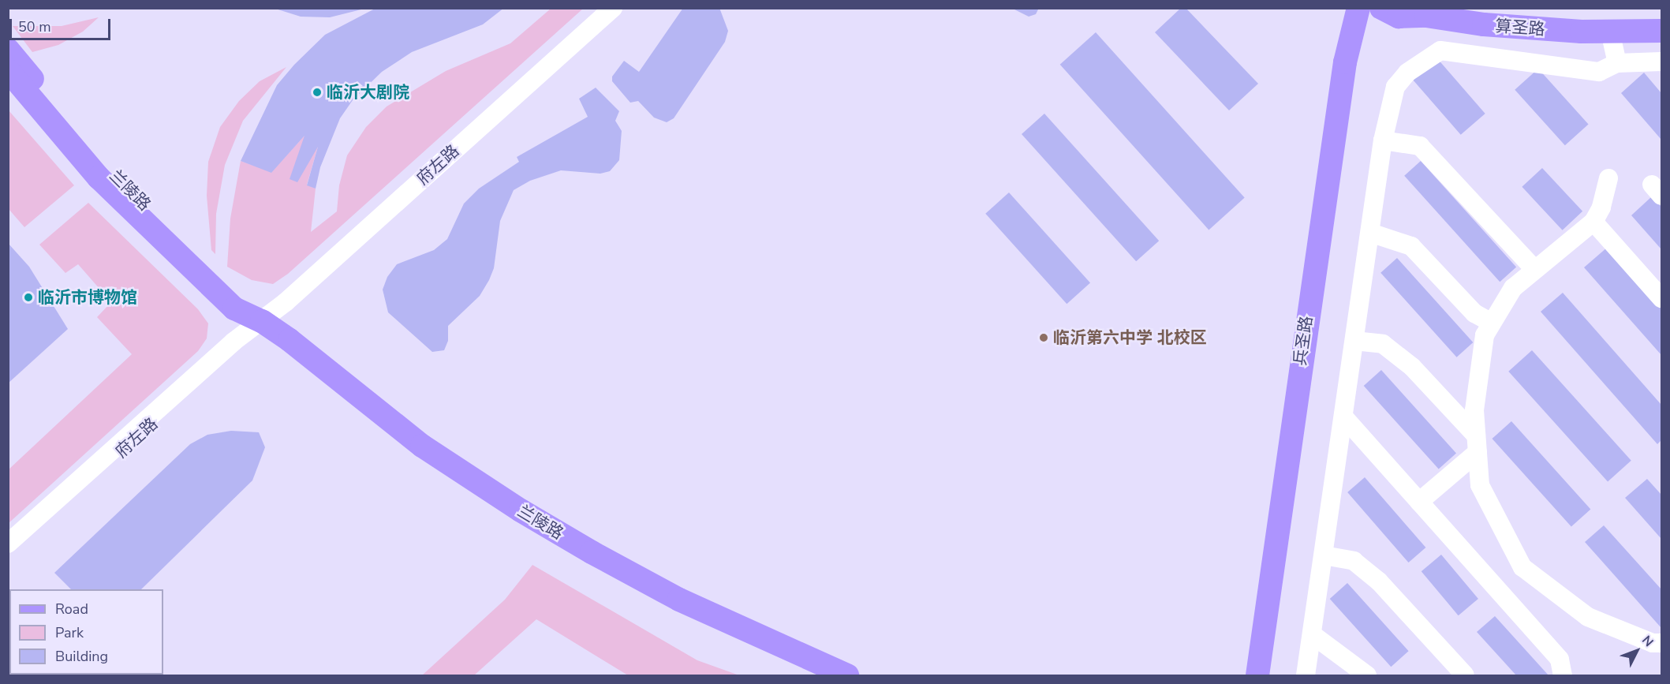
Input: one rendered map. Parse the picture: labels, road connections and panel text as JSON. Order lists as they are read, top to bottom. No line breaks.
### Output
{"streets":{"main road":["算圣路","兰陵路","兵圣路"],"street":["府左路"]},"crossings":[["府左路","兰陵路"]],"places":["临沂大剧院","临沂市博物馆","临沂第六中学 北校区"],"legend":["Road","Park","Building"],"scale_bar":"50 m","north":"top right"}
